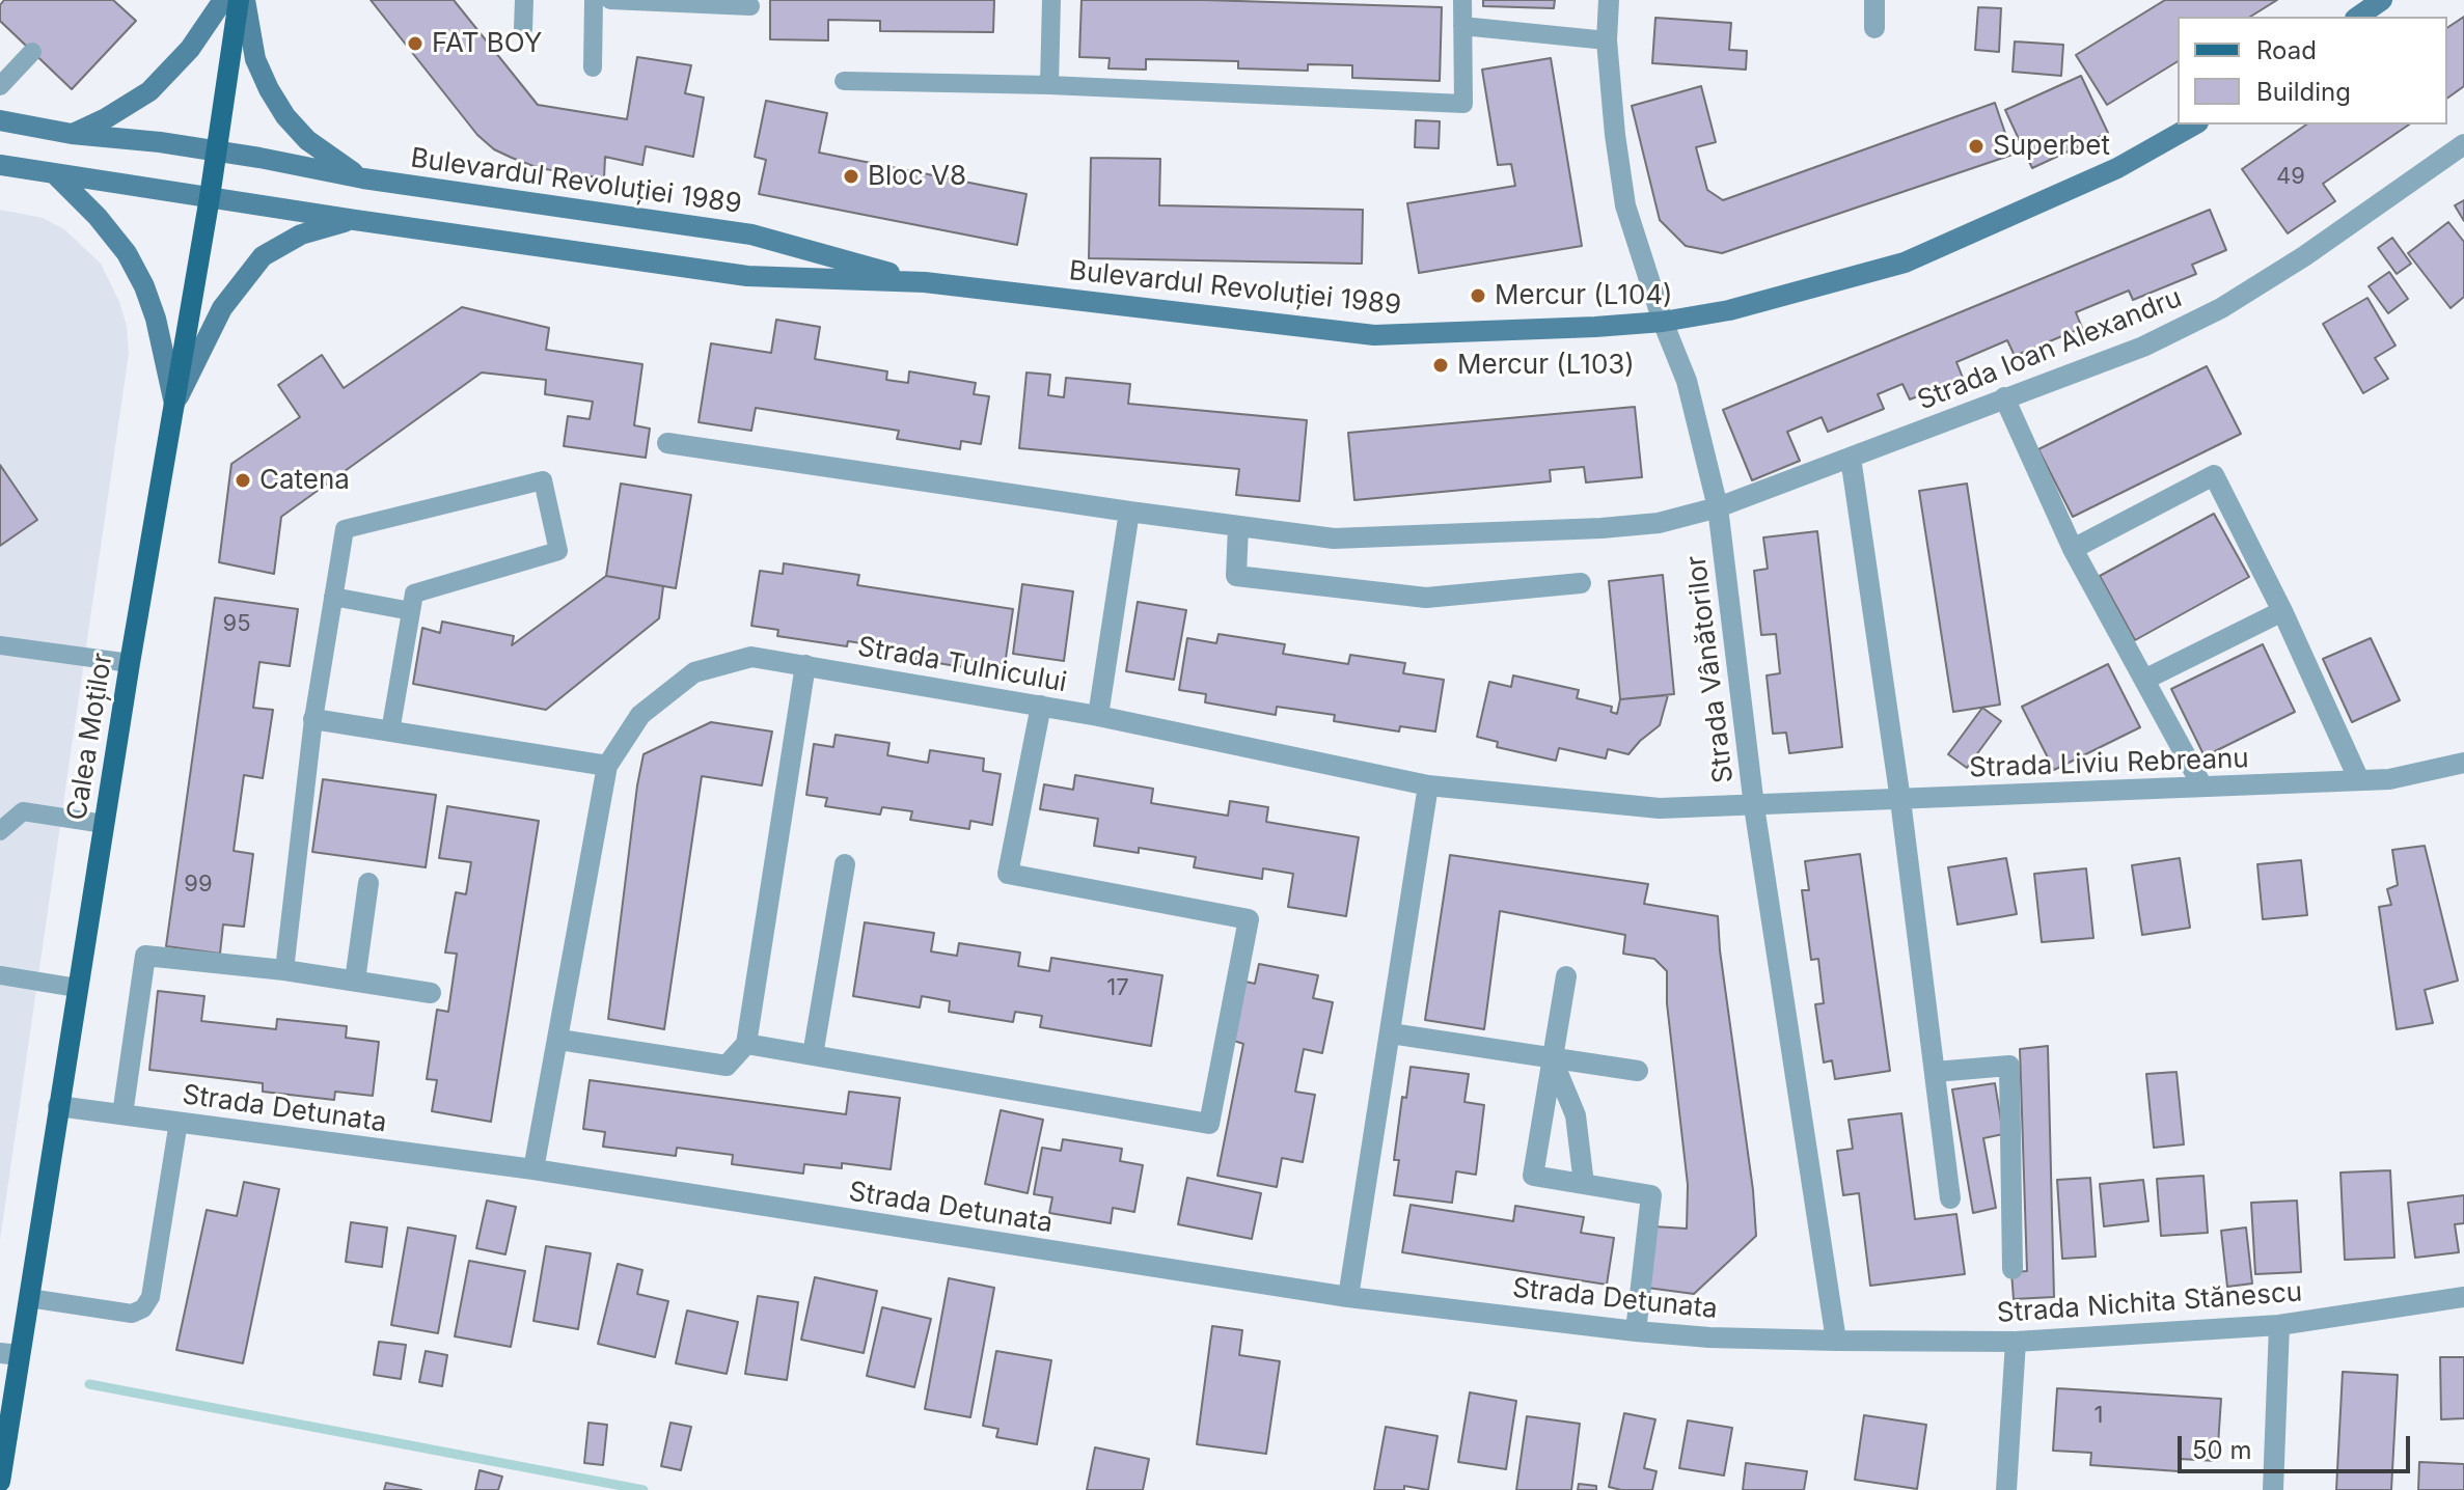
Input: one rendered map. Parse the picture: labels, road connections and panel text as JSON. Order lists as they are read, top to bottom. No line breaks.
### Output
{"streets":{"main road":["Bulevardul Revoluției 1989","Calea Moților"],"street":["Strada Ioan Alexandru","Strada Tulnicului","Strada Vânătorilor","Strada Liviu Rebreanu","Strada Detunata","Strada Nichita Stănescu"]},"crossings":[["Bulevardul Revoluției 1989","Strada Vânătorilor"],["Bulevardul Revoluției 1989","Calea Moților"],["Strada Ioan Alexandru","Strada Vânătorilor"],["Strada Tulnicului","Strada Vânătorilor"],["Strada Tulnicului","Strada Liviu Rebreanu"],["Strada Tulnicului","Strada Detunata"],["Strada Vânătorilor","Strada Liviu Rebreanu"],["Strada Vânătorilor","Strada Detunata"],["Strada Vânătorilor","Strada Nichita Stănescu"],["Calea Moților","Strada Detunata"],["Strada Detunata","Strada Nichita Stănescu"]],"places":["FAT BOY","Superbet","Bloc V8","Mercur (L104)","Mercur (L103)","Catena"],"house_numbers":["49","95","99","17","1"],"legend":["Road","Building"],"scale_bar":"50 m"}
